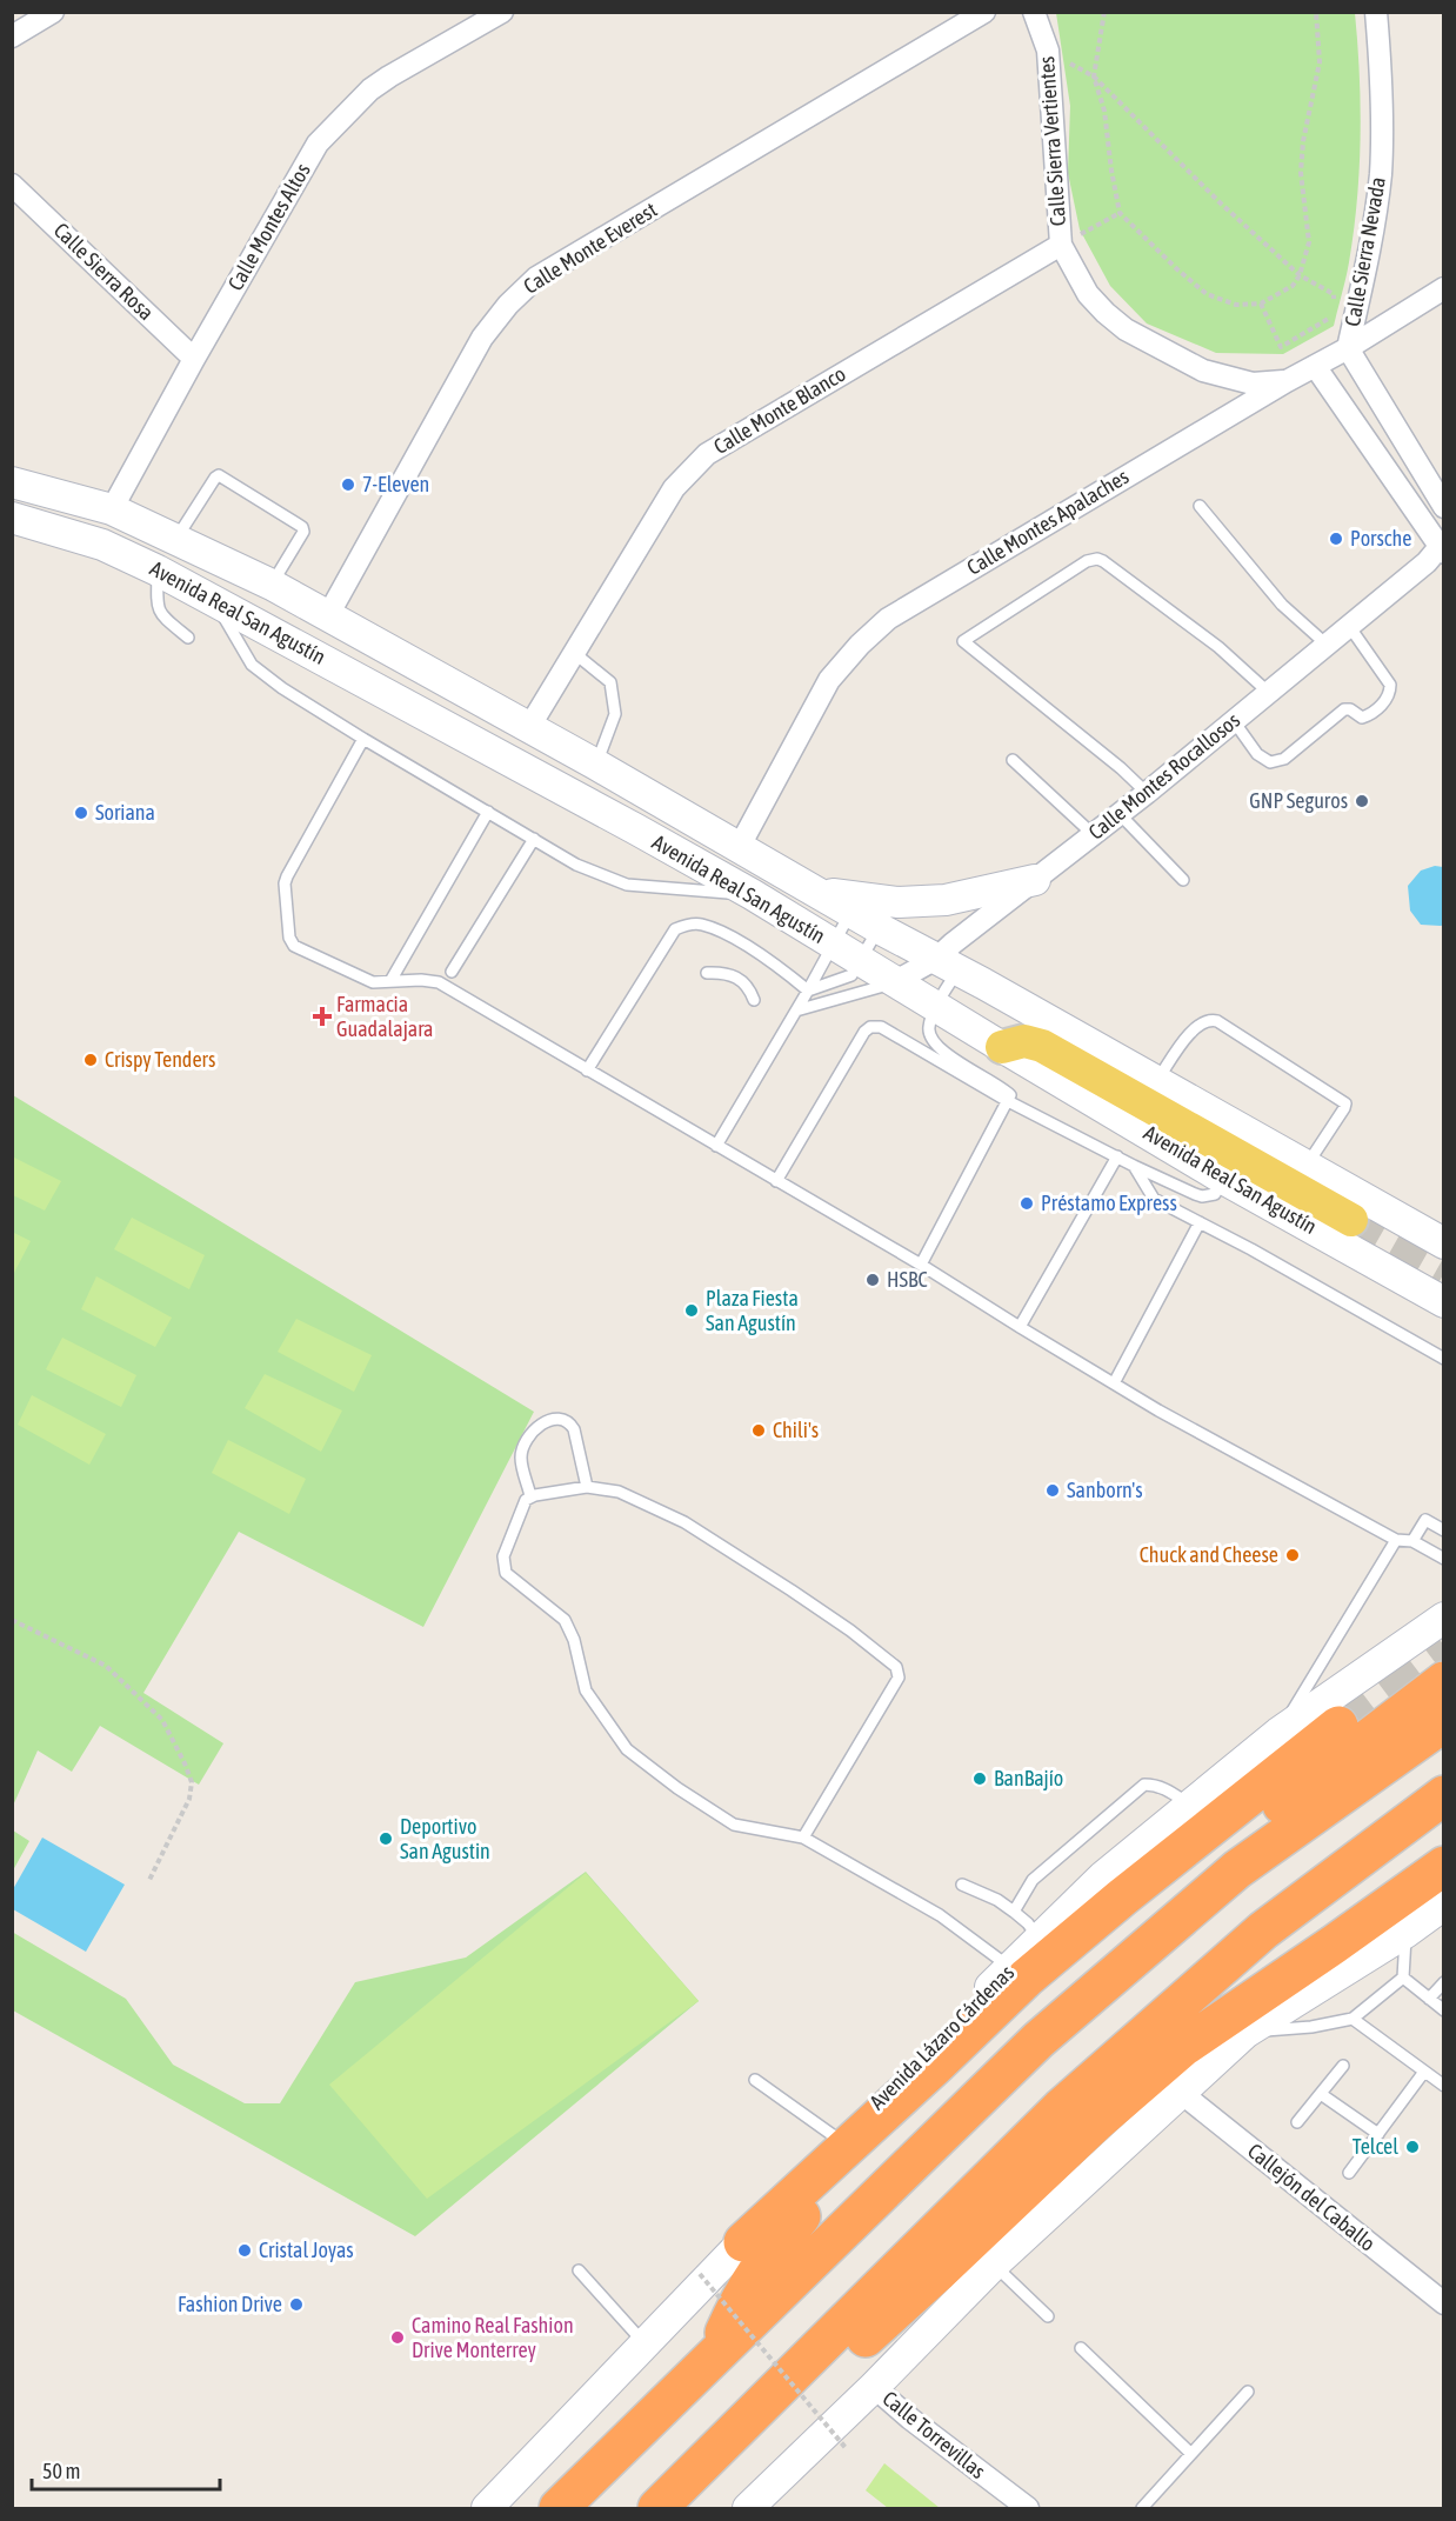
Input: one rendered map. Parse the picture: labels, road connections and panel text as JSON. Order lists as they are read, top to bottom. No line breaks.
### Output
{"streets":{"main road":["Avenida Real San Agustín","Avenida Lázaro Cárdenas"],"street":["Calle Sierra Vertientes","Calle Montes Altos","Calle Monte Everest","Calle Sierra Nevada","Calle Sierra Rosa","Calle Monte Blanco","Calle Montes Apalaches","Calle Montes Rocallosos","Callejón del Caballo","Calle Torrevillas"]},"crossings":[["Calle Sierra Vertientes","Calle Monte Blanco"],["Calle Sierra Vertientes","Calle Montes Apalaches"],["Calle Montes Altos","Calle Sierra Rosa"],["Calle Montes Altos","Avenida Real San Agustín"],["Calle Monte Everest","Avenida Real San Agustín"],["Calle Sierra Nevada","Calle Montes Apalaches"],["Calle Monte Blanco","Avenida Real San Agustín"],["Calle Montes Apalaches","Avenida Real San Agustín"],["Avenida Real San Agustín","Calle Montes Rocallosos"]],"places":{"other":["7-Eleven","Porsche","GNP Seguros","Soriana","Crispy Tenders","Préstamo Express","HSBC","Plaza Fiesta San Agustín","Chili's","Sanborn's","Chuck and Cheese","BanBajío","Deportivo San Agustin","Telcel","Cristal Joyas","Fashion Drive","Camino Real Fashion Drive Monterrey"],"health":["Farmacia Guadalajara"]},"scale_bar":"50 m"}
